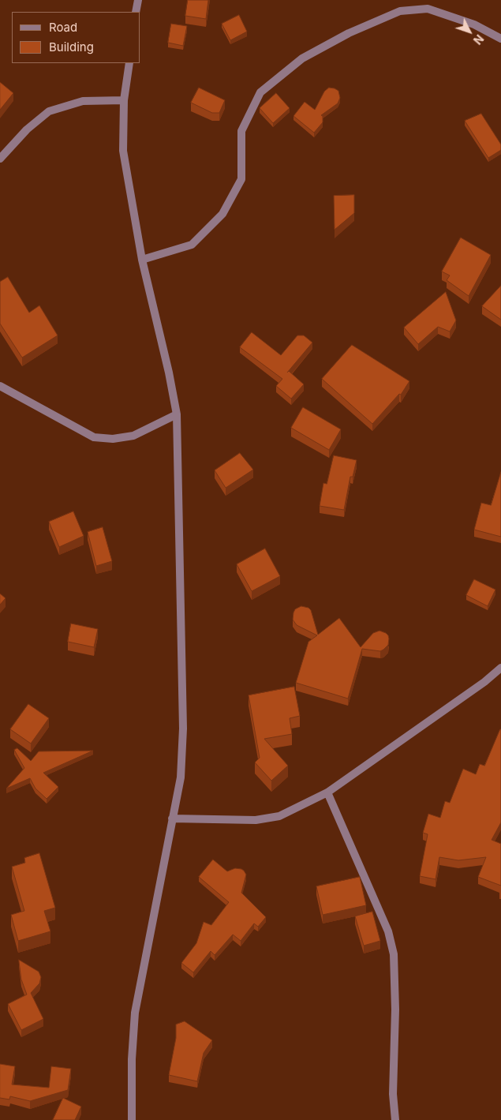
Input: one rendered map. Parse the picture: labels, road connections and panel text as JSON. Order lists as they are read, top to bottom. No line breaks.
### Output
{"legend":["Road","Building"],"north":"bottom right"}
